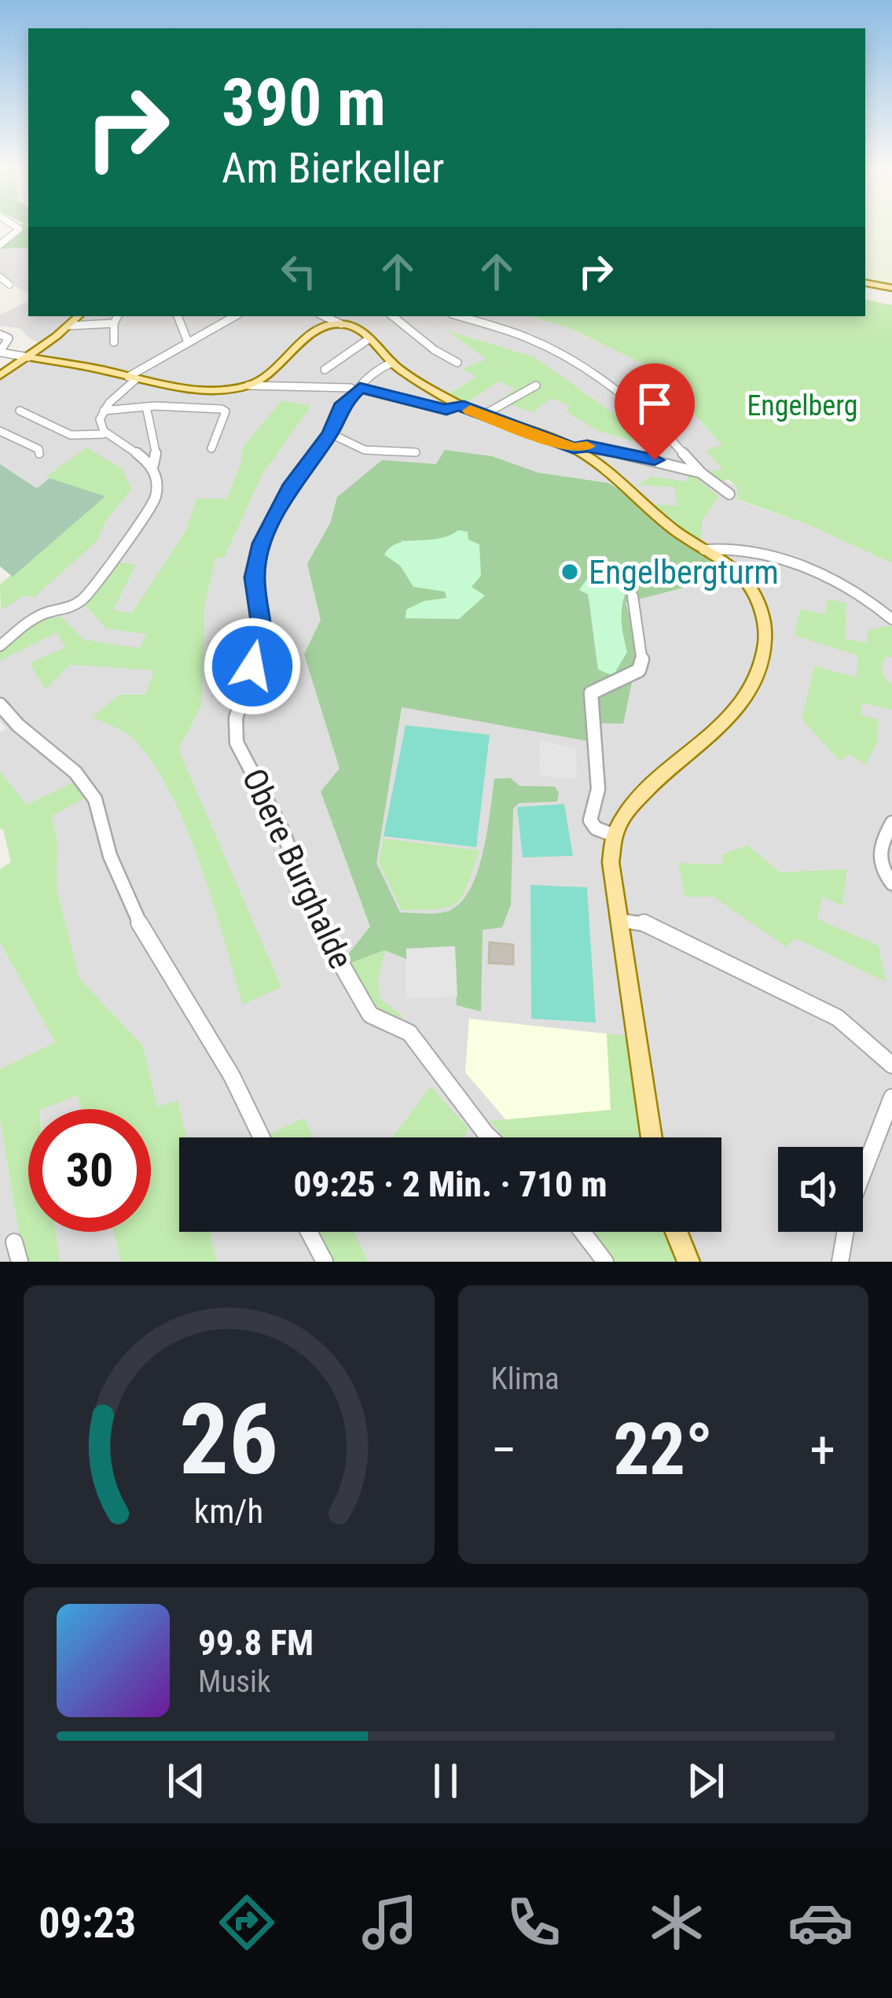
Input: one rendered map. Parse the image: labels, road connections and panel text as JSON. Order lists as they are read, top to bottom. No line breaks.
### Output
{"streets":{"street":["Obere Burghalde"]},"parks":["Engelberg"],"places":["Engelbergturm"],"page":{"turn":["390 m","Am Bierkeller"],"limit":"30","trip":"09:25 · 2 Min. · 710 m","tile":"Klima","heat":["−","22°","+"],"song":["99.8 FM","Musik"],"tabs":"09:23","gauge":["26","km/h"]}}
